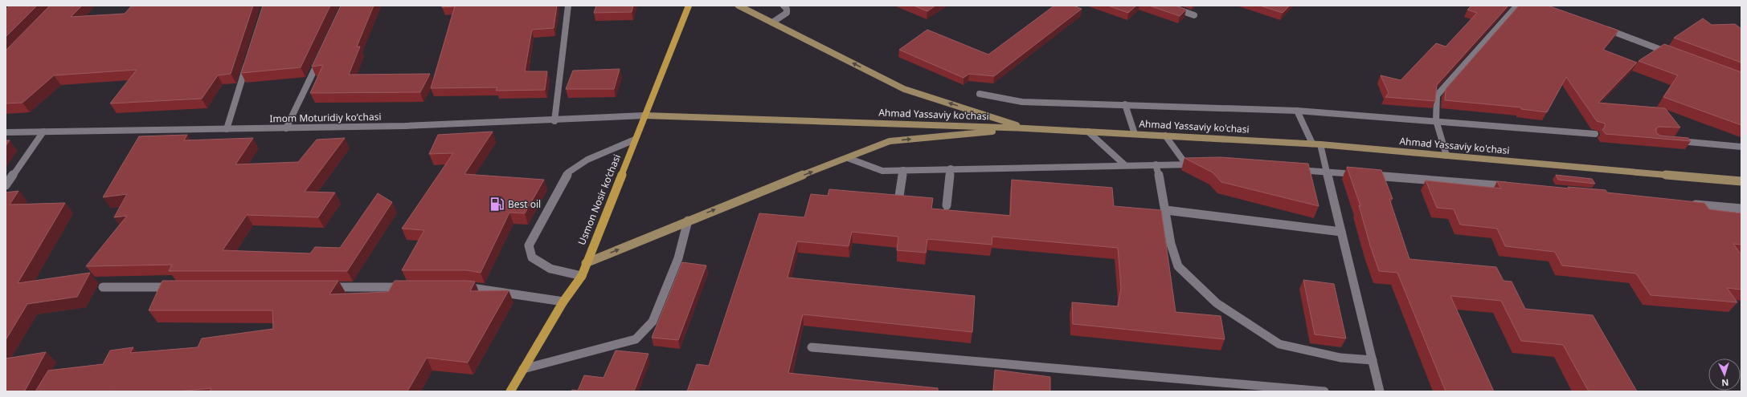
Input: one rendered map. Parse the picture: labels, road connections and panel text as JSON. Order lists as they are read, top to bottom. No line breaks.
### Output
{"streets":{"main road":["Ahmad Yassaviy ko'chasi","Usmon Nosir ko‘chasi"],"street":["Imom Moturidiy koʻchasi"]},"crossings":[["Ahmad Yassaviy ko'chasi","Imom Moturidiy koʻchasi"],["Ahmad Yassaviy ko'chasi","Usmon Nosir ko‘chasi"],["Imom Moturidiy koʻchasi","Usmon Nosir ko‘chasi"]],"places":{"fuel station":["Best oil"]},"north":"bottom"}
